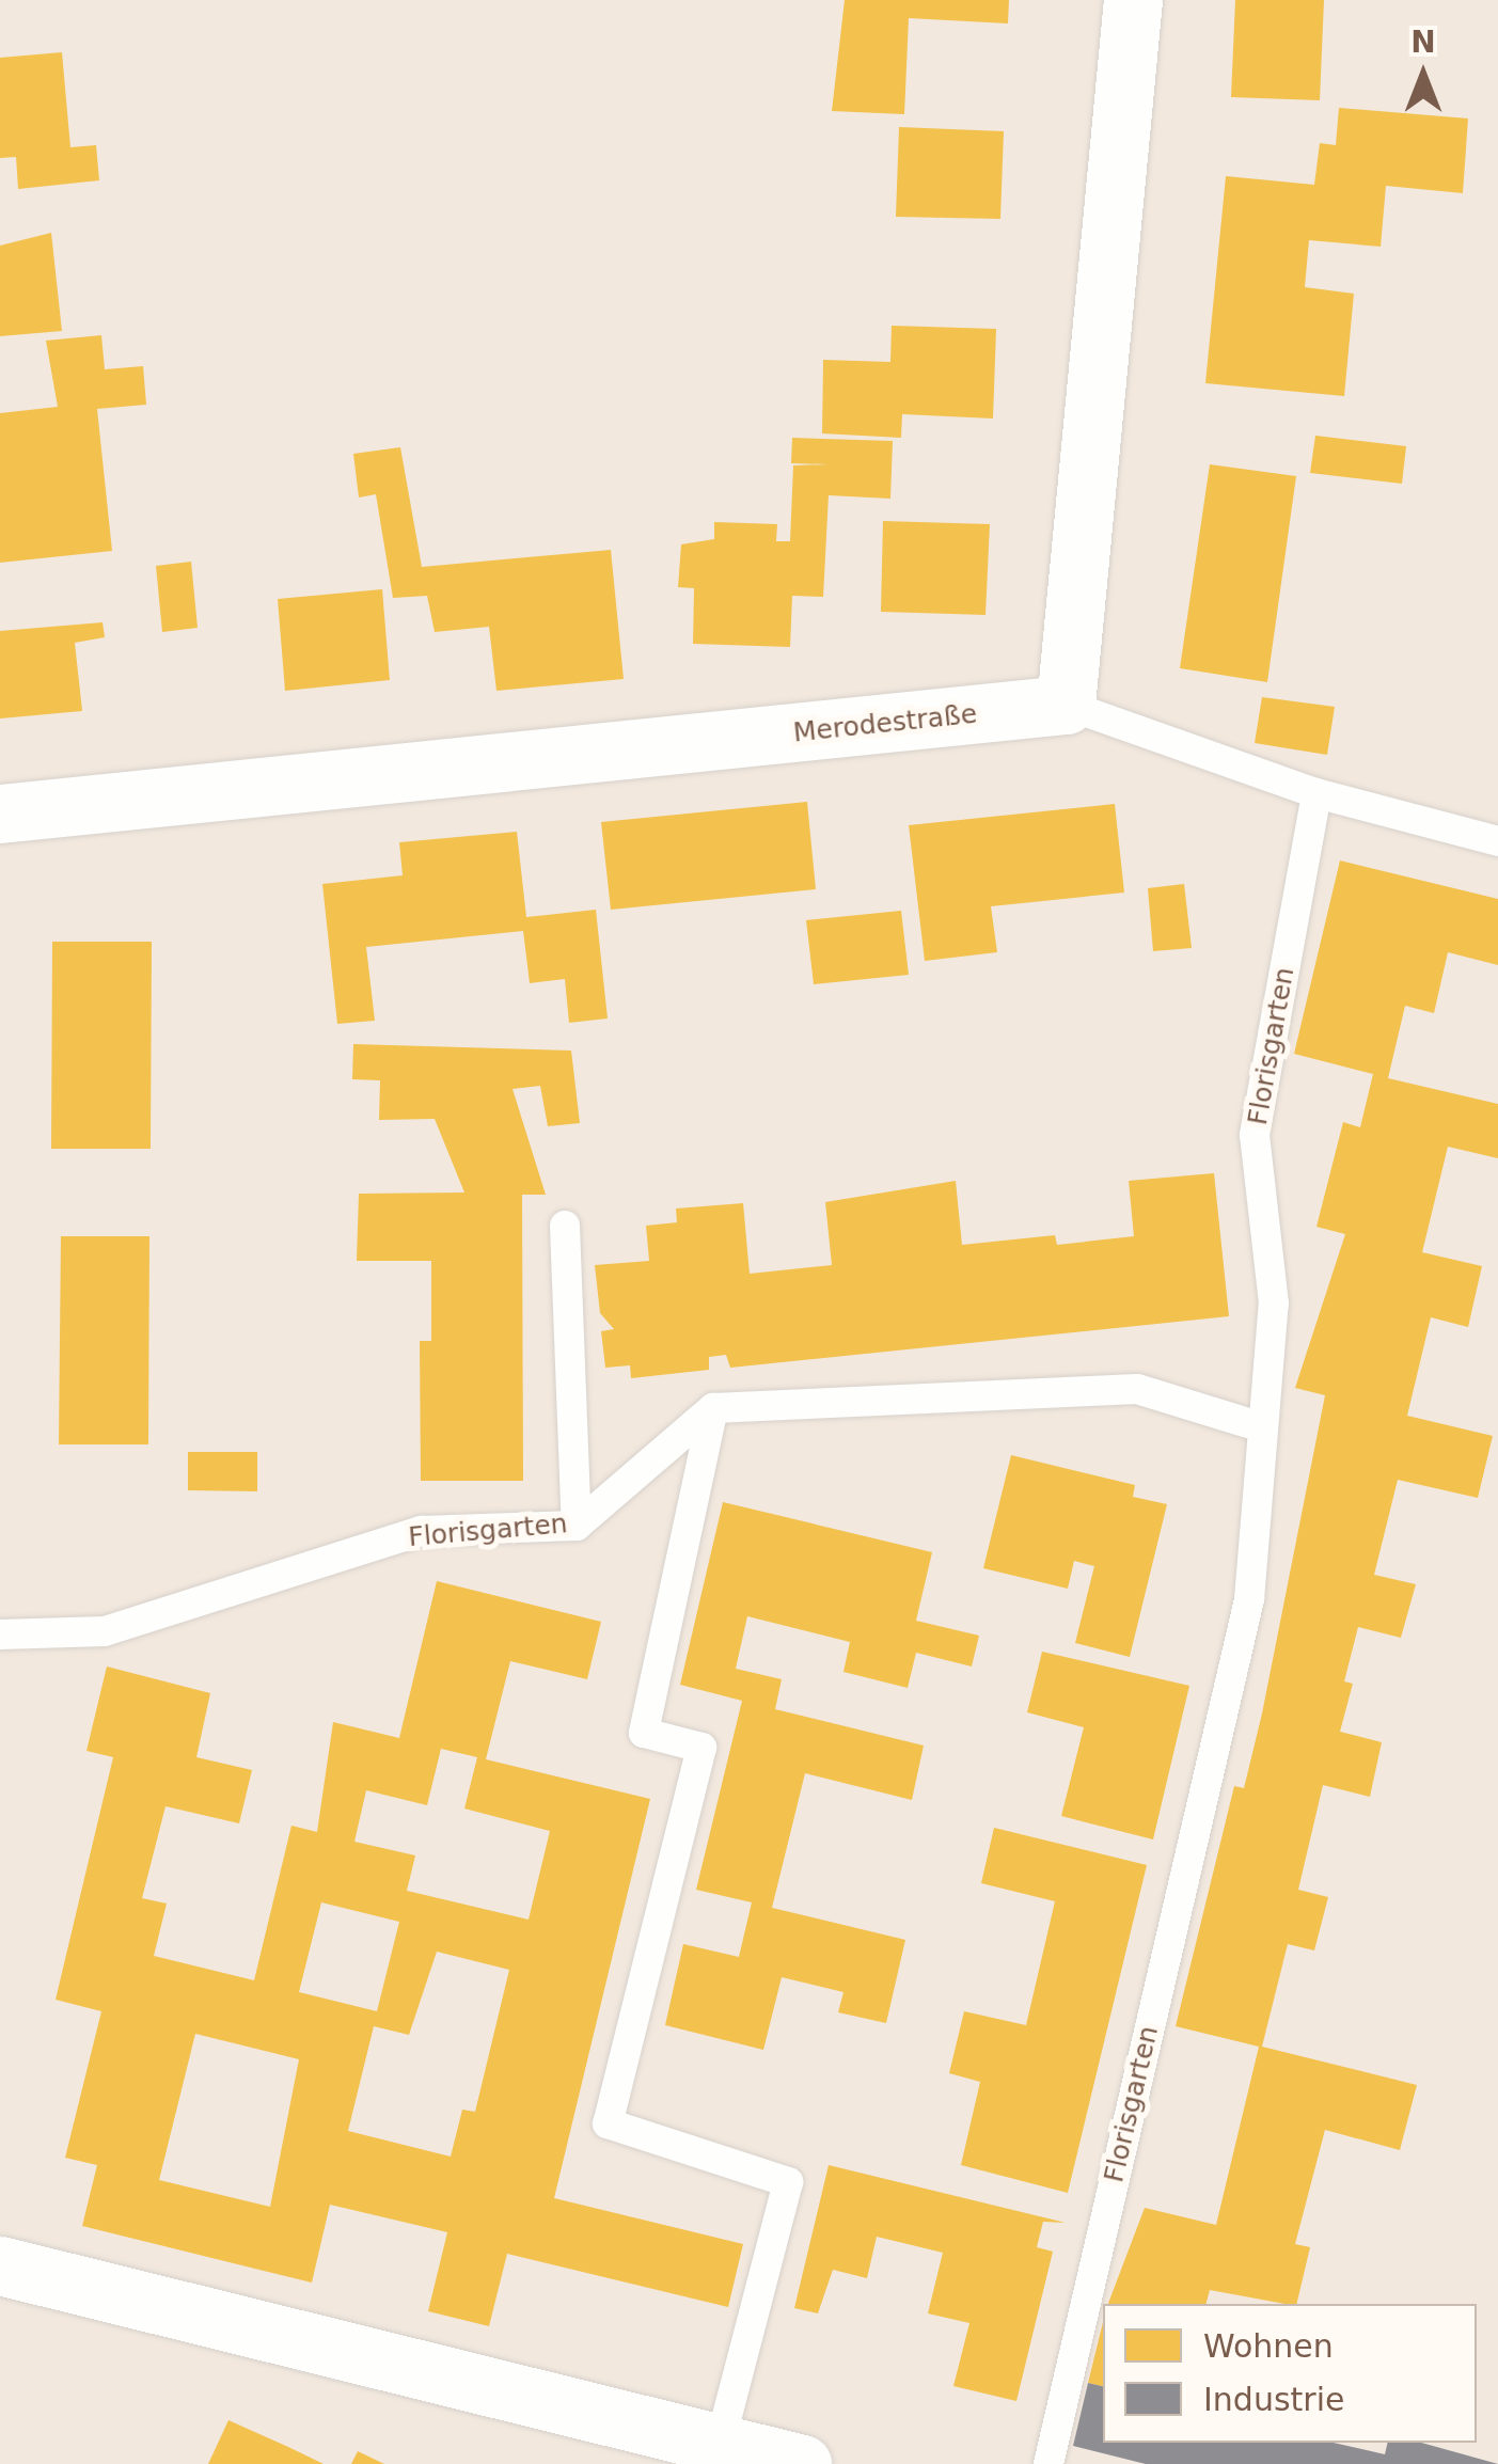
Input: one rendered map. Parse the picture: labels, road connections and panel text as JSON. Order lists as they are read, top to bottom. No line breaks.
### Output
{"streets":{"street":["Merodestraße"],"lane":["Florisgarten"]},"legend":["Wohnen","Industrie"],"north":"top"}
